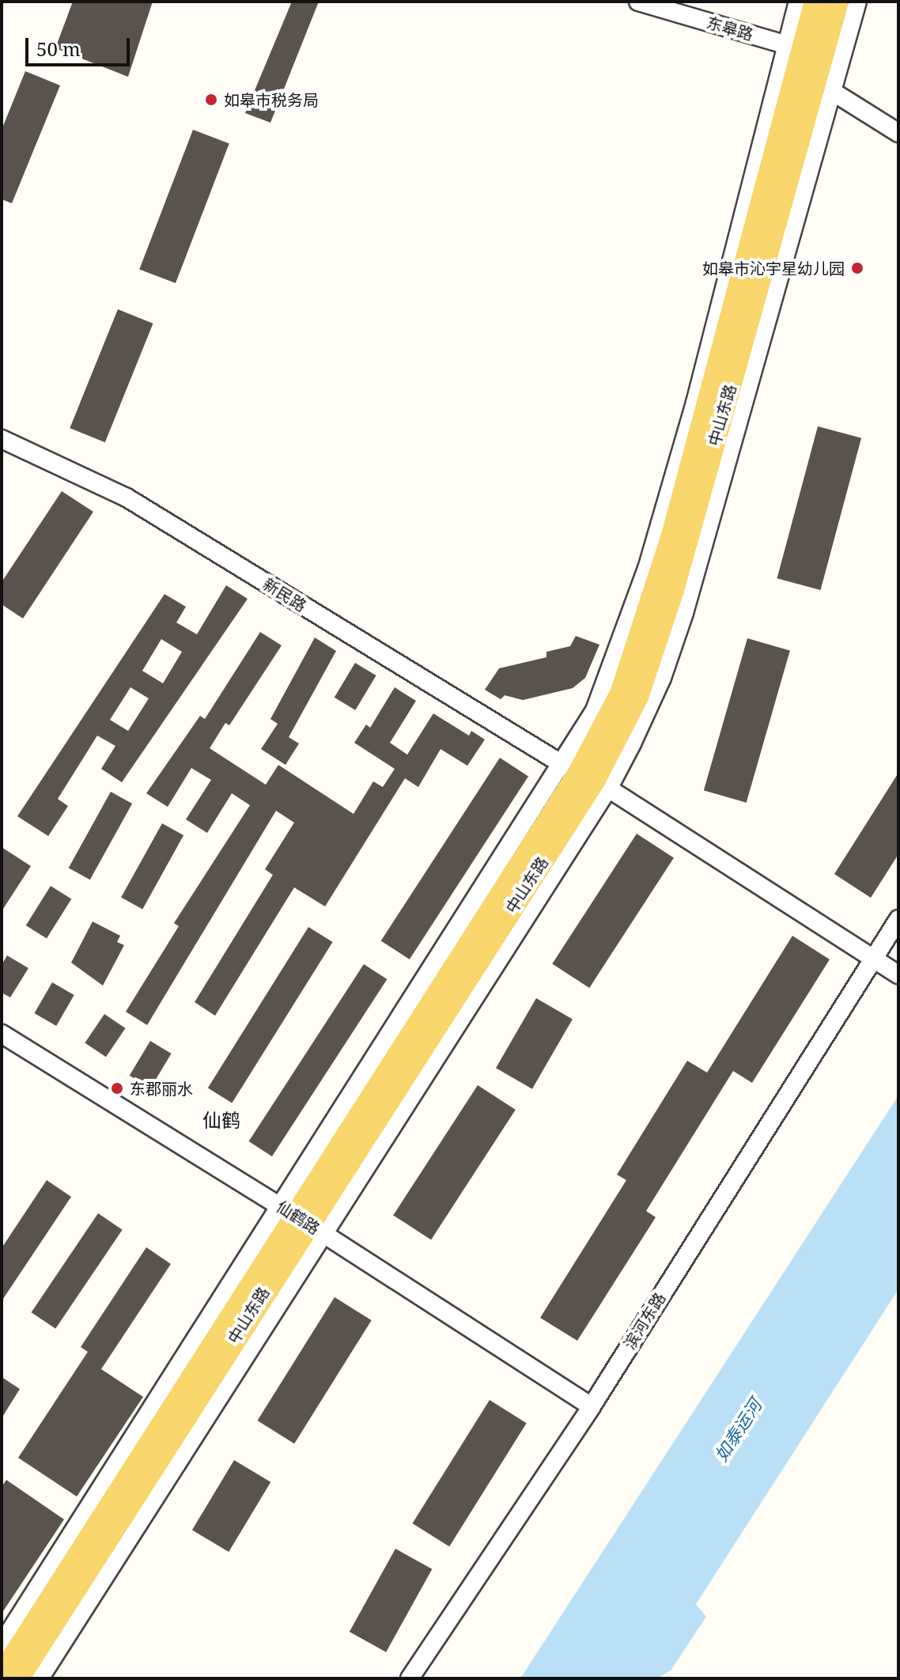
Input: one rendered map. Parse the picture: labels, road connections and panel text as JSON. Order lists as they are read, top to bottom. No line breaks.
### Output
{"streets":{"main road":["中山东路"],"street":["东皋路","新民路","仙鹤路","滨河东路"]},"crossings":[["东皋路","中山东路"],["中山东路","新民路"],["中山东路","仙鹤路"],["新民路","滨河东路"],["仙鹤路","滨河东路"]],"districts":["仙鹤"],"water":["如泰运河"],"places":["如皋市税务局","如皋市沁宇星幼儿园","东郡丽水"],"scale_bar":"50 m"}
